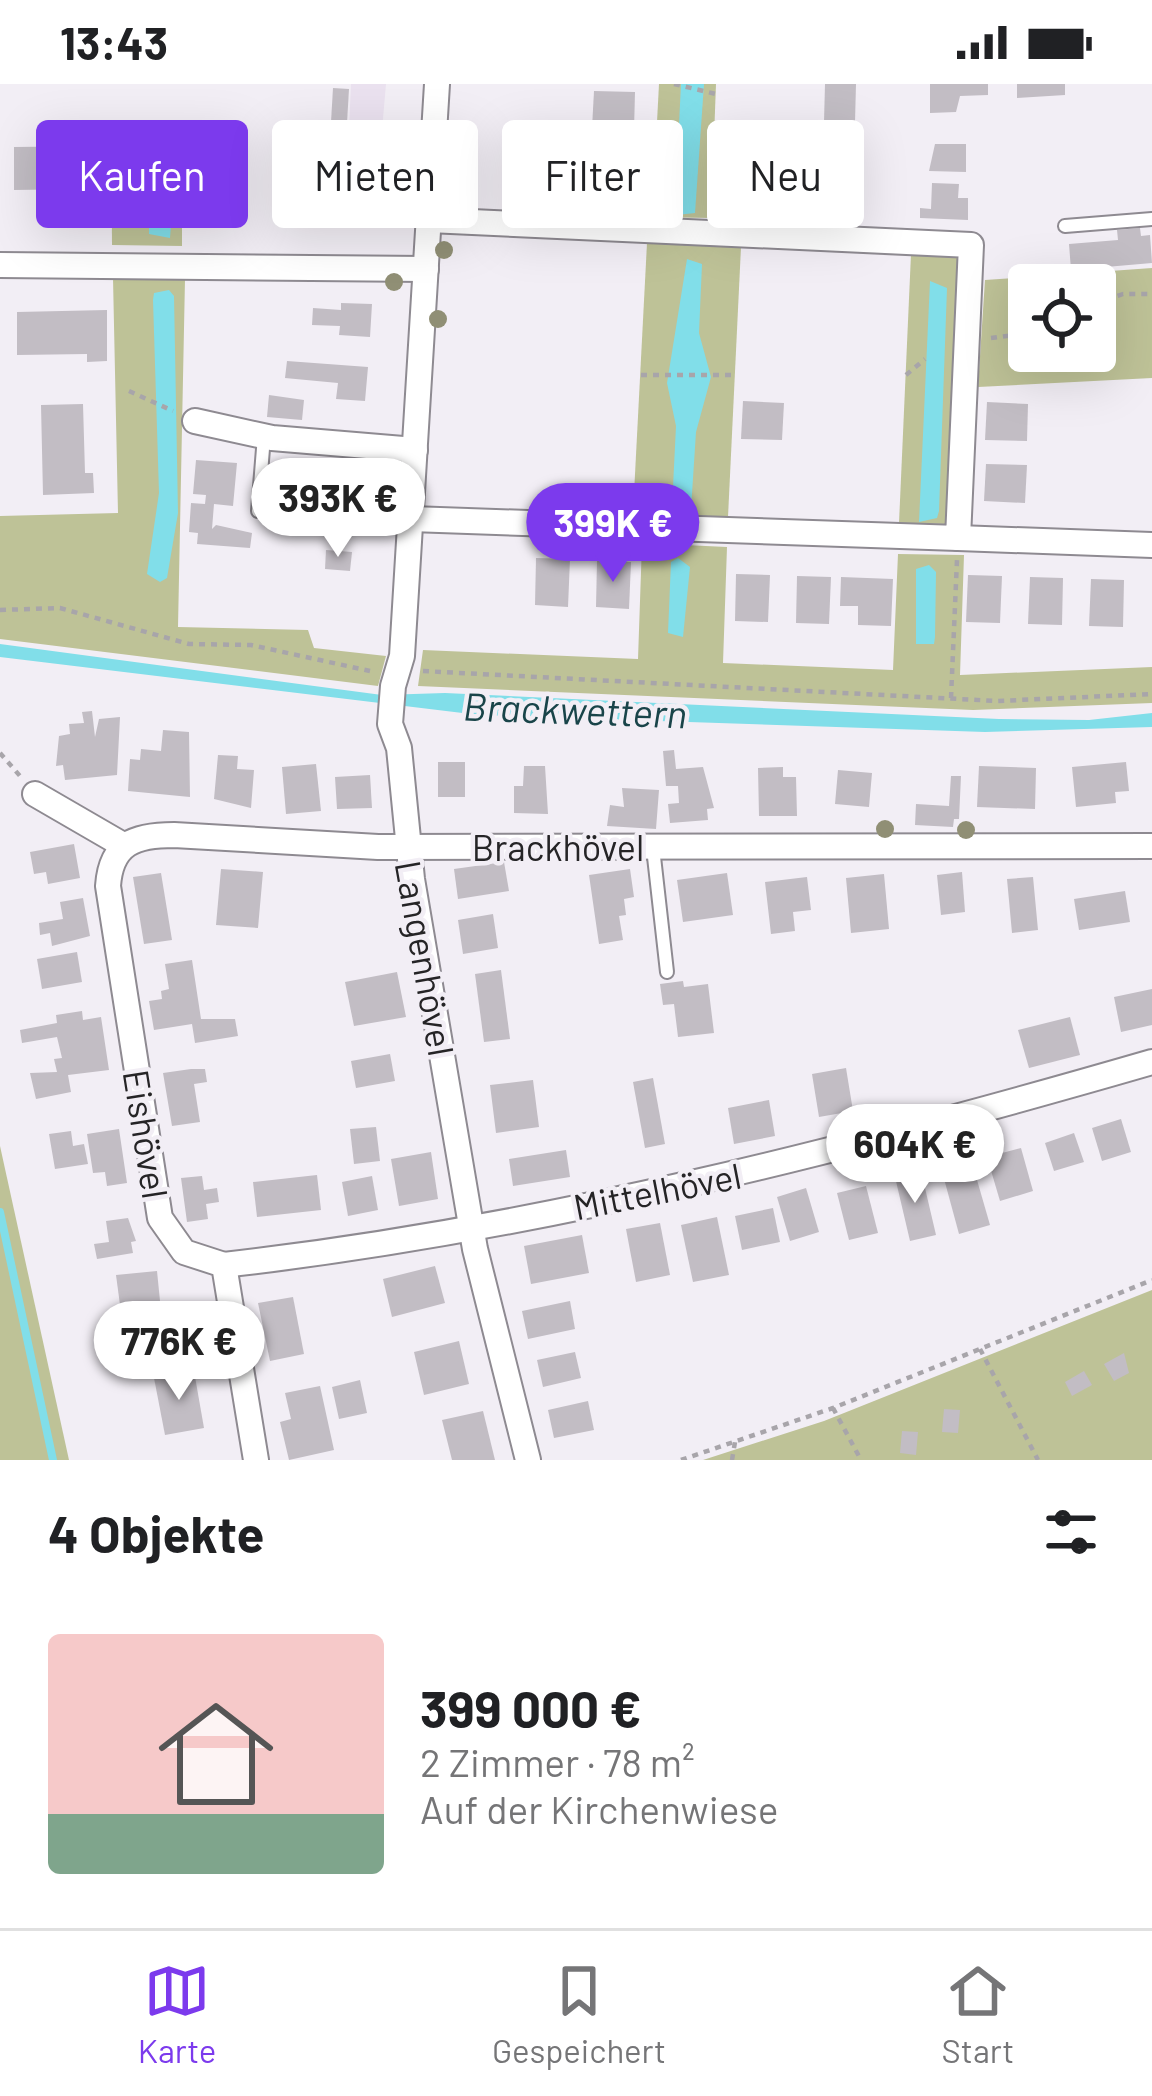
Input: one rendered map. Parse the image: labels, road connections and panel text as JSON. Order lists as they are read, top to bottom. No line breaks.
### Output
{"streets":{"street":["Brackhövel","Langenhövel","Eishövel","Mittelhövel"]},"crossings":[["Brackhövel","Langenhövel"],["Brackhövel","Eishövel"],["Langenhövel","Mittelhövel"],["Eishövel","Mittelhövel"]],"water":["Brackwettern"],"page":{"status":"13:43","chip":["Kaufen","Mieten","Filter","Neu"],"price":["393K €","399K €","604K €","776K €"],"heading":"4 Objekte","list":[{"name":"399 000 €","note":"2 Zimmer · 78 m² · Auf der Kirchenwiese"}],"tabs":["Karte","Gespeichert","Start"]}}
